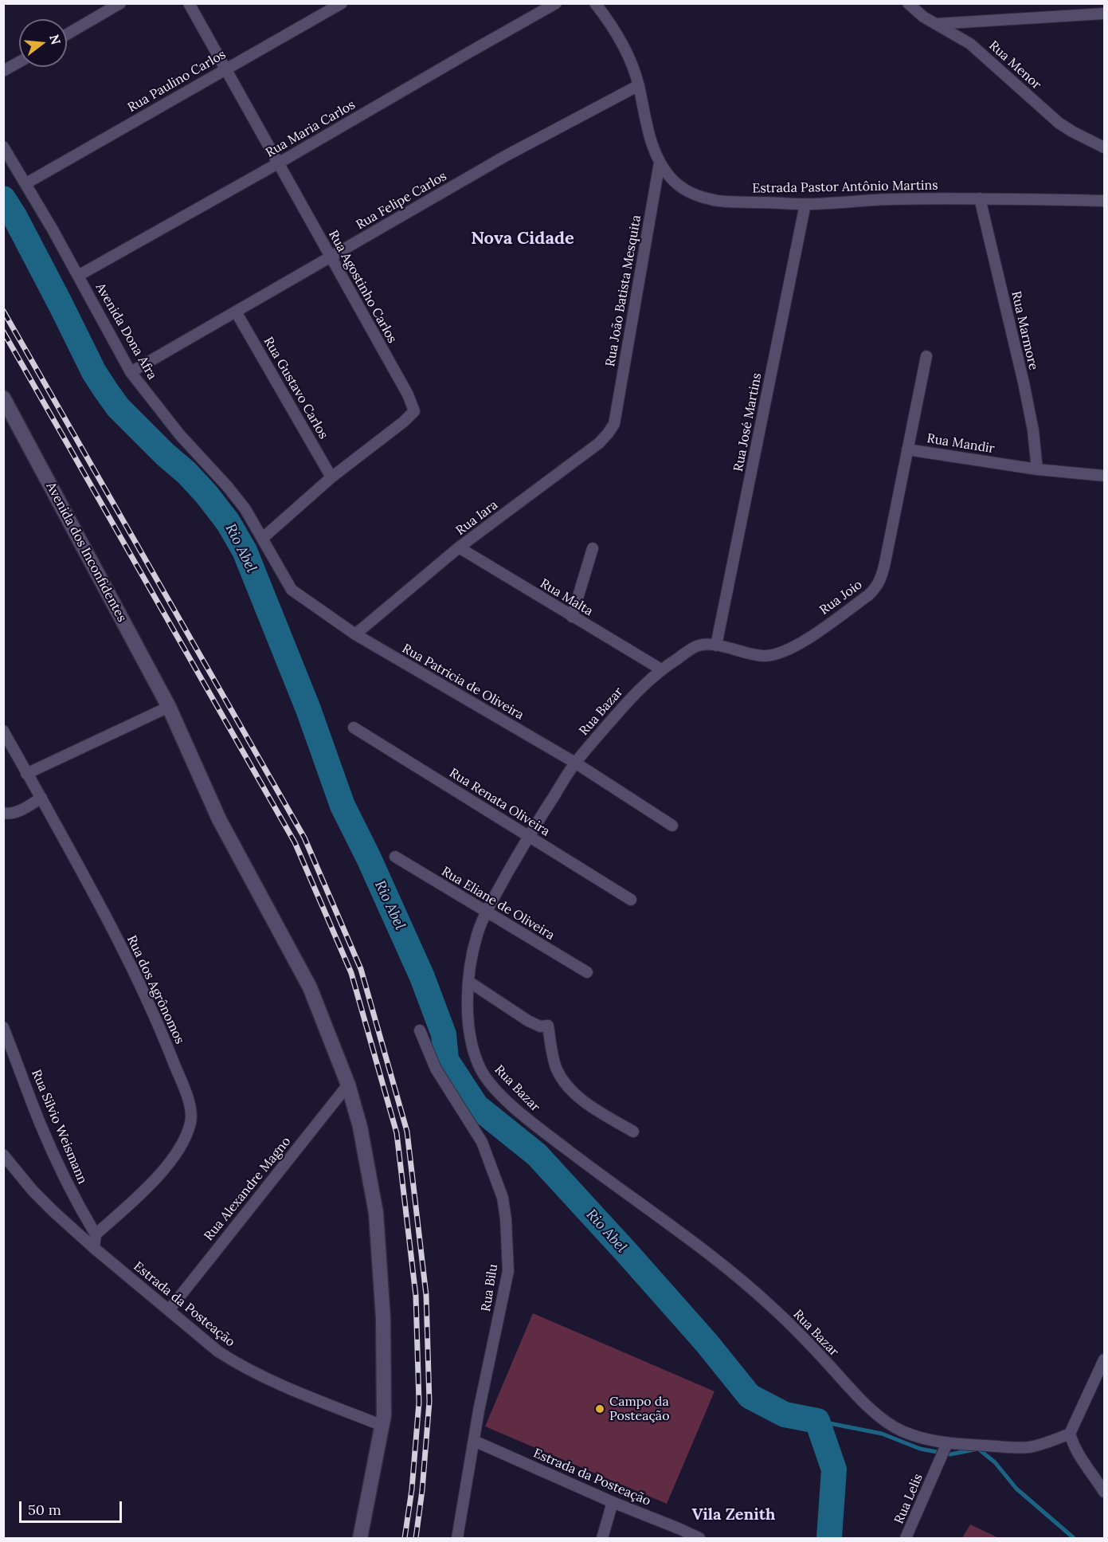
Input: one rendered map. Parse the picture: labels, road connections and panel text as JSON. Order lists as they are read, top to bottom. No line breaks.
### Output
{"streets":{"main road":["Avenida dos Inconfidentes"],"street":["Rua Menor","Rua Paulino Carlos","Rua Maria Carlos","Estrada Pastor Antônio Martins","Rua Felipe Carlos","Rua Agostinho Carlos","Rua João Batista Mesquita","Rua Marmore","Avenida Dona Afra","Rua Gustavo Carlos","Rua José Martins","Rua Mandir","Rua Iara","Rua Malta","Rua Joio","Rua Patricia de Oliveira","Rua Bazar","Rua Renata Oliveira","Rua Eliane de Oliveira","Rua dos Agrônomos","Rua Silvio Weismann","Rua Alexandre Magno","Rua Bilu","Estrada da Posteação","Rua Lelis"]},"crossings":[["Rua Paulino Carlos","Rua Agostinho Carlos"],["Rua Paulino Carlos","Avenida Dona Afra"],["Rua Maria Carlos","Rua Agostinho Carlos"],["Rua Maria Carlos","Avenida Dona Afra"],["Estrada Pastor Antônio Martins","Rua Felipe Carlos"],["Estrada Pastor Antônio Martins","Rua João Batista Mesquita"],["Estrada Pastor Antônio Martins","Rua Marmore"],["Estrada Pastor Antônio Martins","Rua José Martins"],["Rua Felipe Carlos","Rua Agostinho Carlos"],["Rua Felipe Carlos","Avenida Dona Afra"],["Rua Felipe Carlos","Rua Gustavo Carlos"],["Rua Agostinho Carlos","Avenida Dona Afra"],["Rua Agostinho Carlos","Rua Gustavo Carlos"],["Rua Agostinho Carlos","Rua Patricia de Oliveira"],["Rua João Batista Mesquita","Rua Iara"],["Rua Marmore","Rua Mandir"],["Avenida Dona Afra","Rua Patricia de Oliveira"],["Rua José Martins","Rua Joio"],["Rua José Martins","Rua Bazar"],["Rua Mandir","Rua Joio"],["Rua Iara","Rua Malta"],["Rua Iara","Rua Patricia de Oliveira"],["Avenida dos Inconfidentes","Rua Alexandre Magno"],["Avenida dos Inconfidentes","Estrada da Posteação"],["Rua Malta","Rua Bazar"],["Rua Joio","Rua Bazar"],["Rua Patricia de Oliveira","Rua Bazar"],["Rua Bazar","Rua Renata Oliveira"],["Rua Bazar","Rua Eliane de Oliveira"],["Rua Bazar","Rua Lelis"],["Rua dos Agrônomos","Rua Silvio Weismann"],["Rua Alexandre Magno","Estrada da Posteação"],["Rua Bilu","Estrada da Posteação"]],"districts":["Nova Cidade","Vila Zenith"],"water":["Rio Abel"],"places":["Campo da Posteação"],"scale_bar":"50 m","north":"right"}
